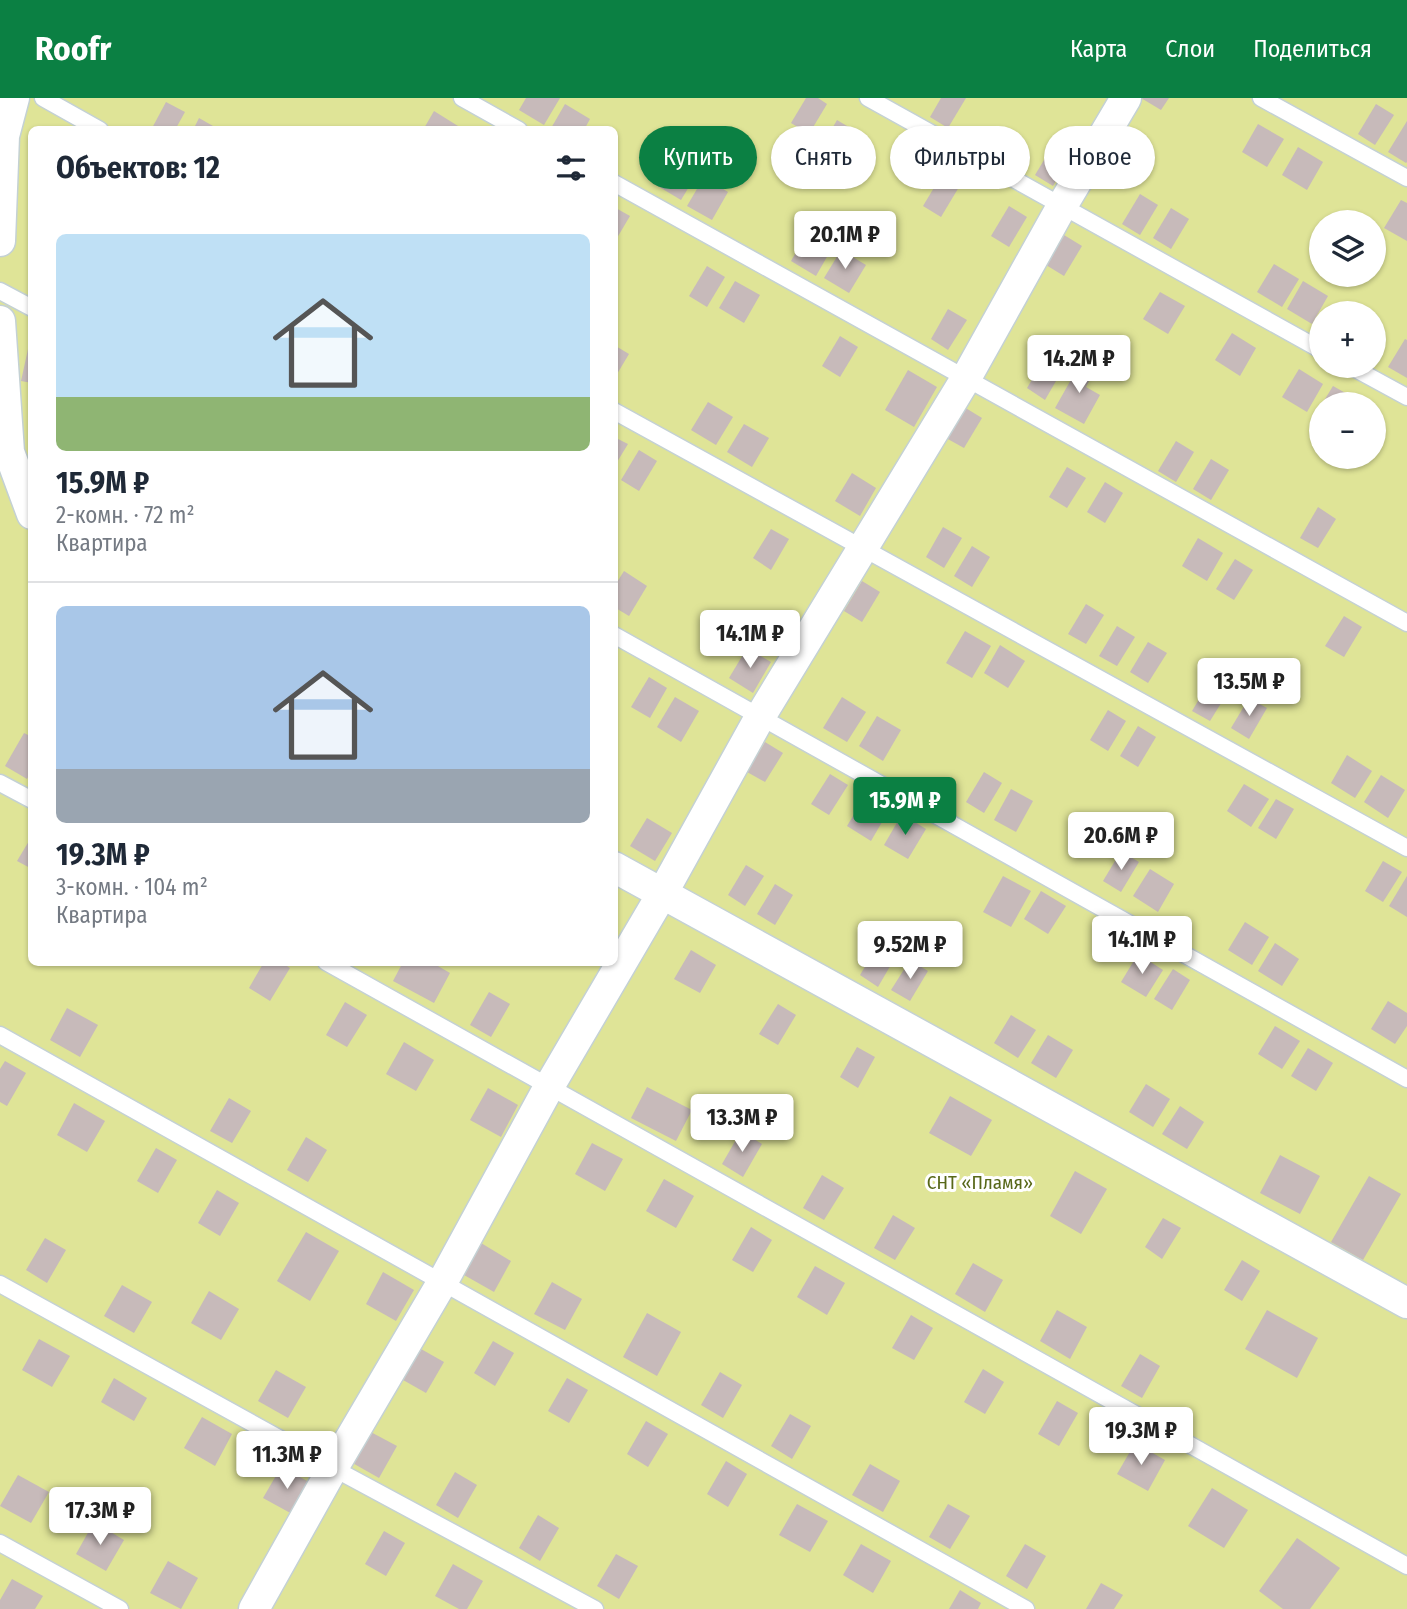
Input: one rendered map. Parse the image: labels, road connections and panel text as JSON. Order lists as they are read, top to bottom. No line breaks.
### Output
{"parks":["СНТ «Пламя»"],"page":{"header":"Roofr","nav":["Карта","Слои","Поделиться"],"chip":["Купить","Снять","Фильтры","Новое"],"heading":"Объектов: 12","map_buttons":["+","−"],"list":[{"name":"15.9M ₽","note":"2-комн. · 72 m² · Квартира"},{"name":"19.3M ₽","note":"3-комн. · 104 m² · Квартира"}],"price":["20.1M ₽","14.2M ₽","14.1M ₽","13.5M ₽","15.9M ₽","20.6M ₽","14.1M ₽","9.52M ₽","13.3M ₽","19.3M ₽","11.3M ₽","17.3M ₽"]}}
